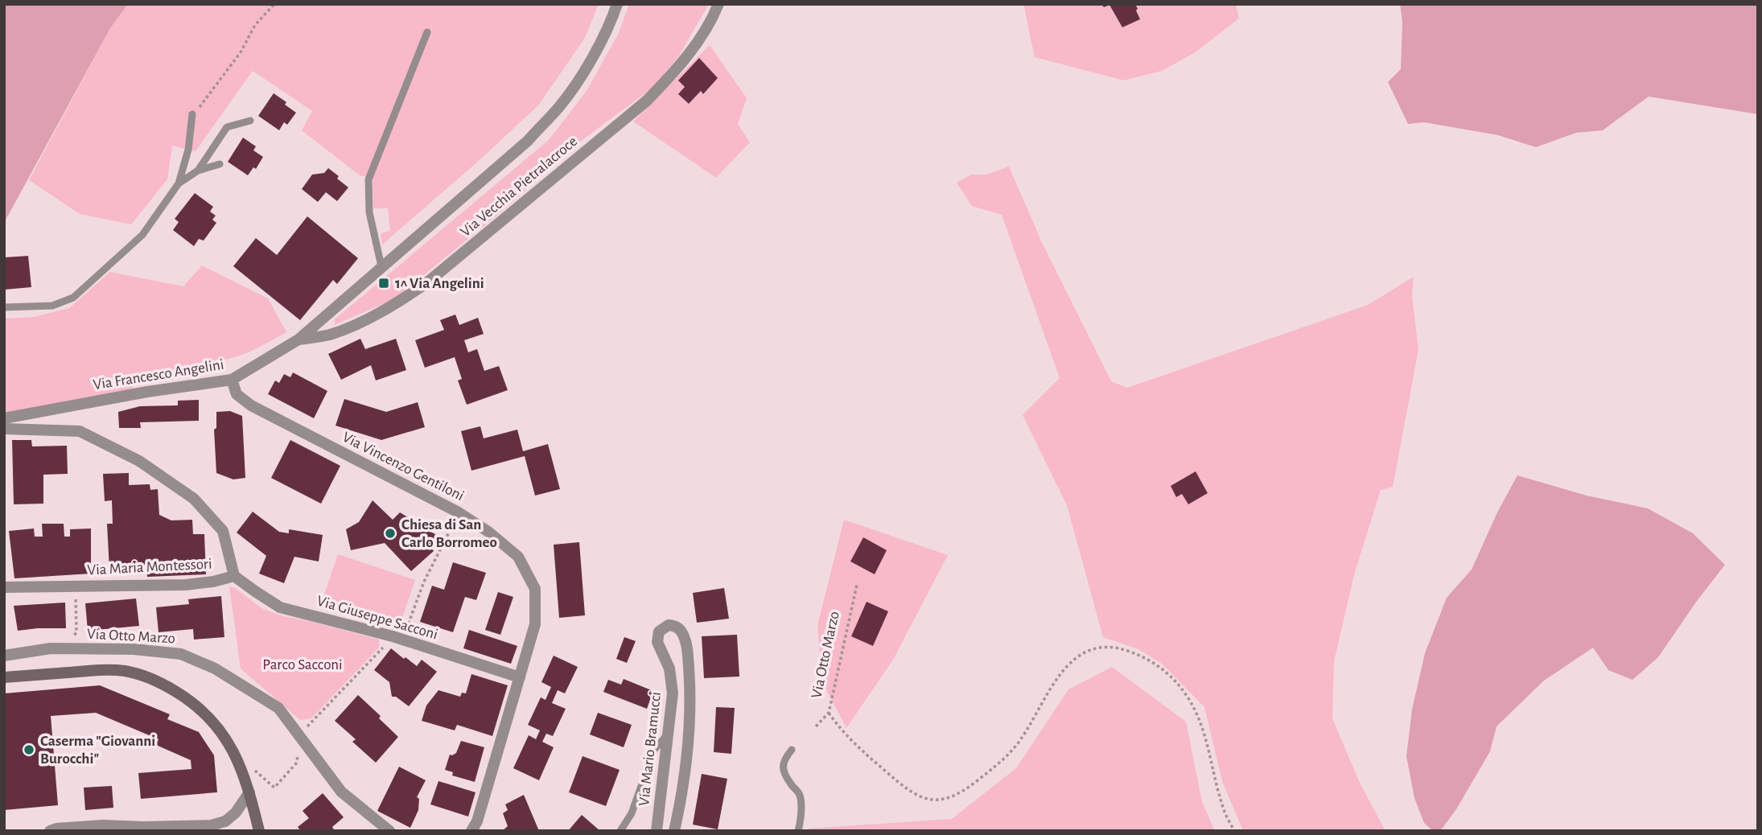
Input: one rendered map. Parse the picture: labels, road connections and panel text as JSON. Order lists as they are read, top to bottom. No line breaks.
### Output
{"streets":{"street":["Via Vecchia Pietralacroce","Via Francesco Angelini","Via Vincenzo Gentiloni","Via Maria Montessori","Via Giuseppe Sacconi","Via Otto Marzo","Via Mario Bramucci"]},"crossings":[["Via Vecchia Pietralacroce","Via Francesco Angelini"],["Via Francesco Angelini","Via Vincenzo Gentiloni"],["Via Vincenzo Gentiloni","Via Giuseppe Sacconi"],["Via Maria Montessori","Via Giuseppe Sacconi"]],"parks":["Parco Sacconi"],"places":{"transit":["1^ Via Angelini"],"other":["Chiesa di San Carlo Borromeo","Caserma \"Giovanni Burocchi\""]}}
